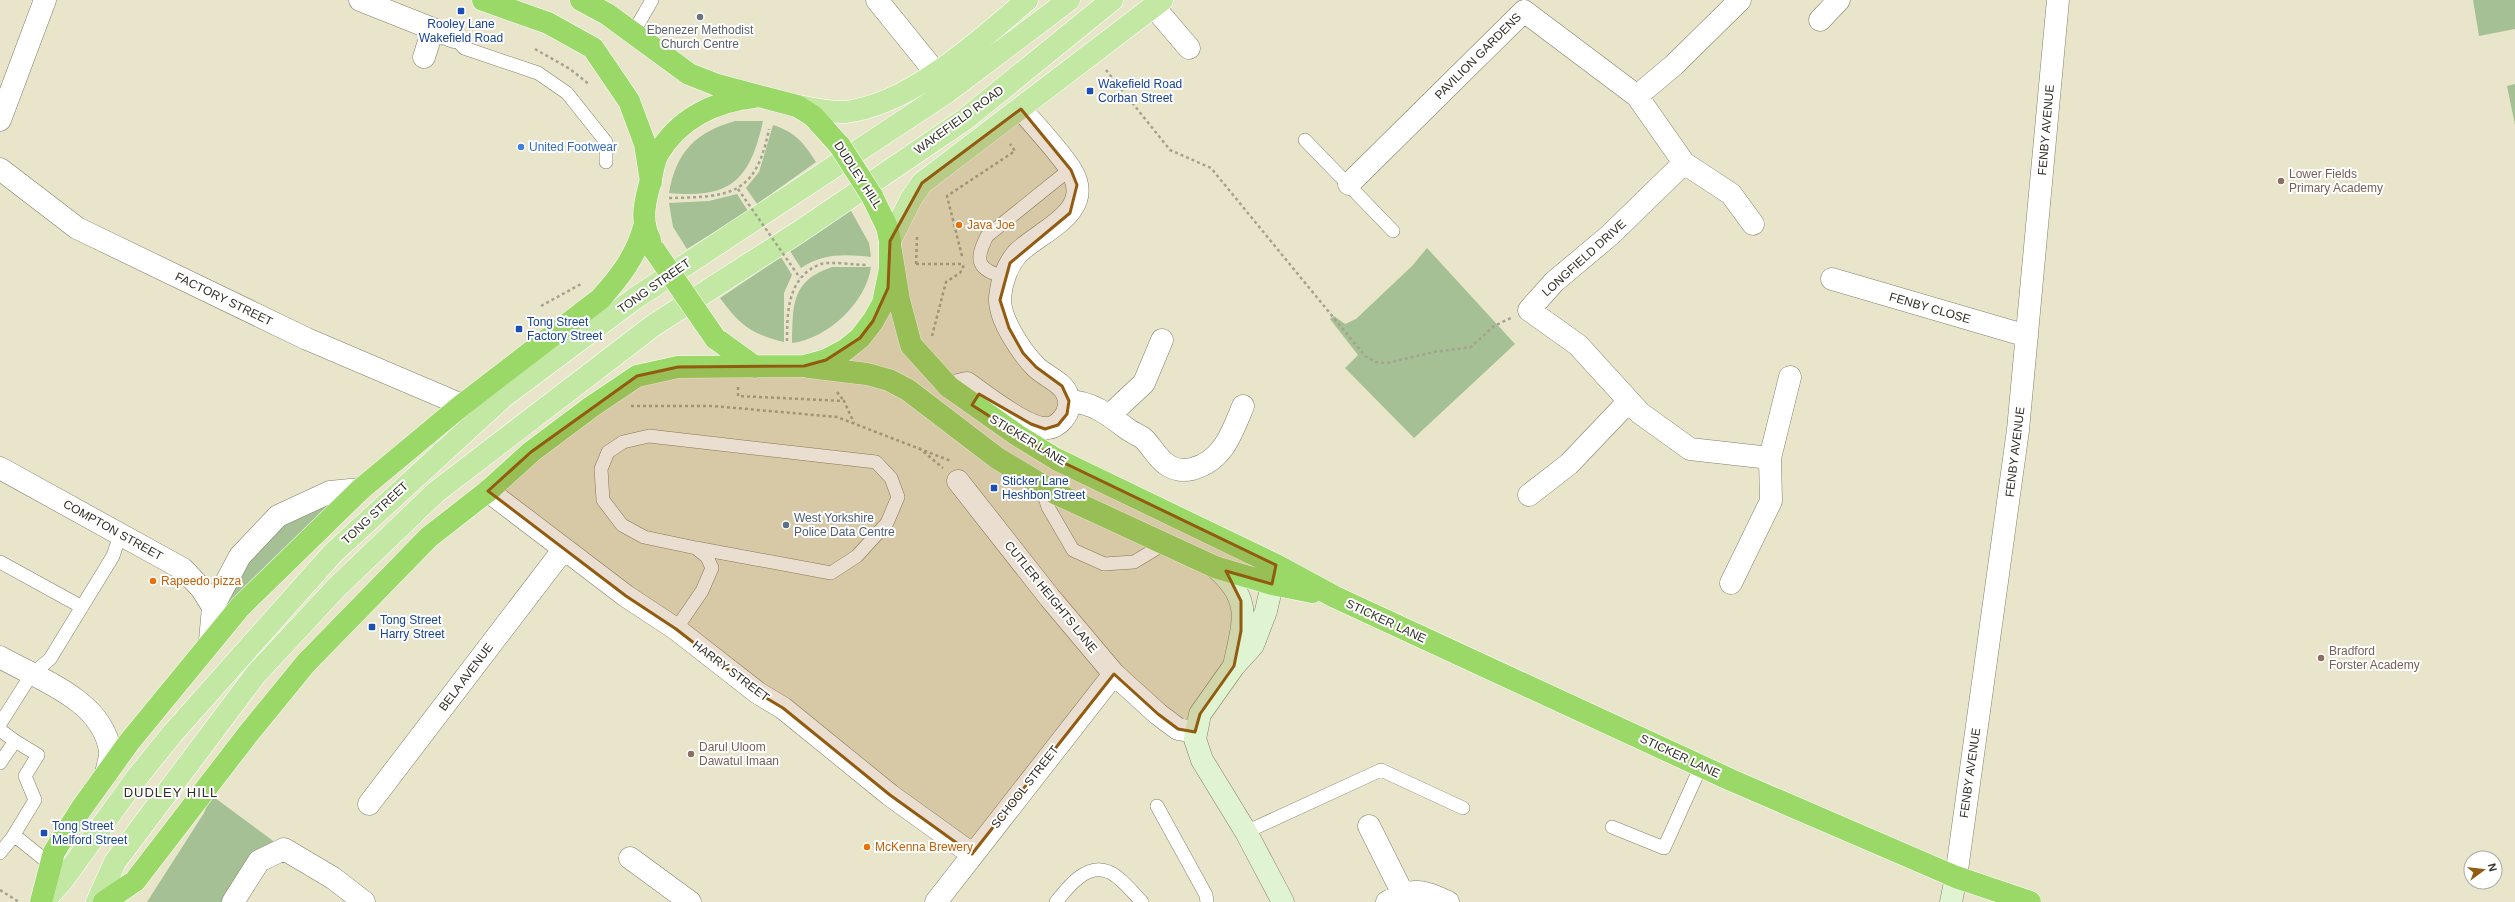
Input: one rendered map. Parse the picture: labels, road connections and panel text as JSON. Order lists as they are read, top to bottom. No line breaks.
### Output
{"streets":{"highway":["DUDLEY HILL","STICKER LANE"],"main road":["WAKEFIELD ROAD","TONG STREET"],"street":["PAVILION GARDENS","FENBY AVENUE","LONGFIELD DRIVE","FACTORY STREET","FENBY CLOSE","COMPTON STREET","CUTLER HEIGHTS LANE","HARRY STREET","BELA AVENUE","SCHOOL STREET"]},"crossings":[["FENBY AVENUE","FENBY CLOSE"],["FENBY AVENUE","STICKER LANE"],["DUDLEY HILL","STICKER LANE"],["CUTLER HEIGHTS LANE","SCHOOL STREET"],["HARRY STREET","BELA AVENUE"],["HARRY STREET","SCHOOL STREET"]],"districts":["DUDLEY HILL"],"places":{"transit":["Rooley Lane Wakefield Road","Wakefield Road Corban Street","Tong Street Factory Street","Sticker Lane Heshbon Street","Tong Street Harry Street","Tong Street Melford Street"],"other":["Ebenezer Methodist Church Centre","United Footwear","Lower Fields Primary Academy","Java Joe","West Yorkshire Police Data Centre","Rapeedo pizza","Bradford Forster Academy","Darul Uloom Dawatul Imaan","McKenna Brewery"]},"north":"right"}
